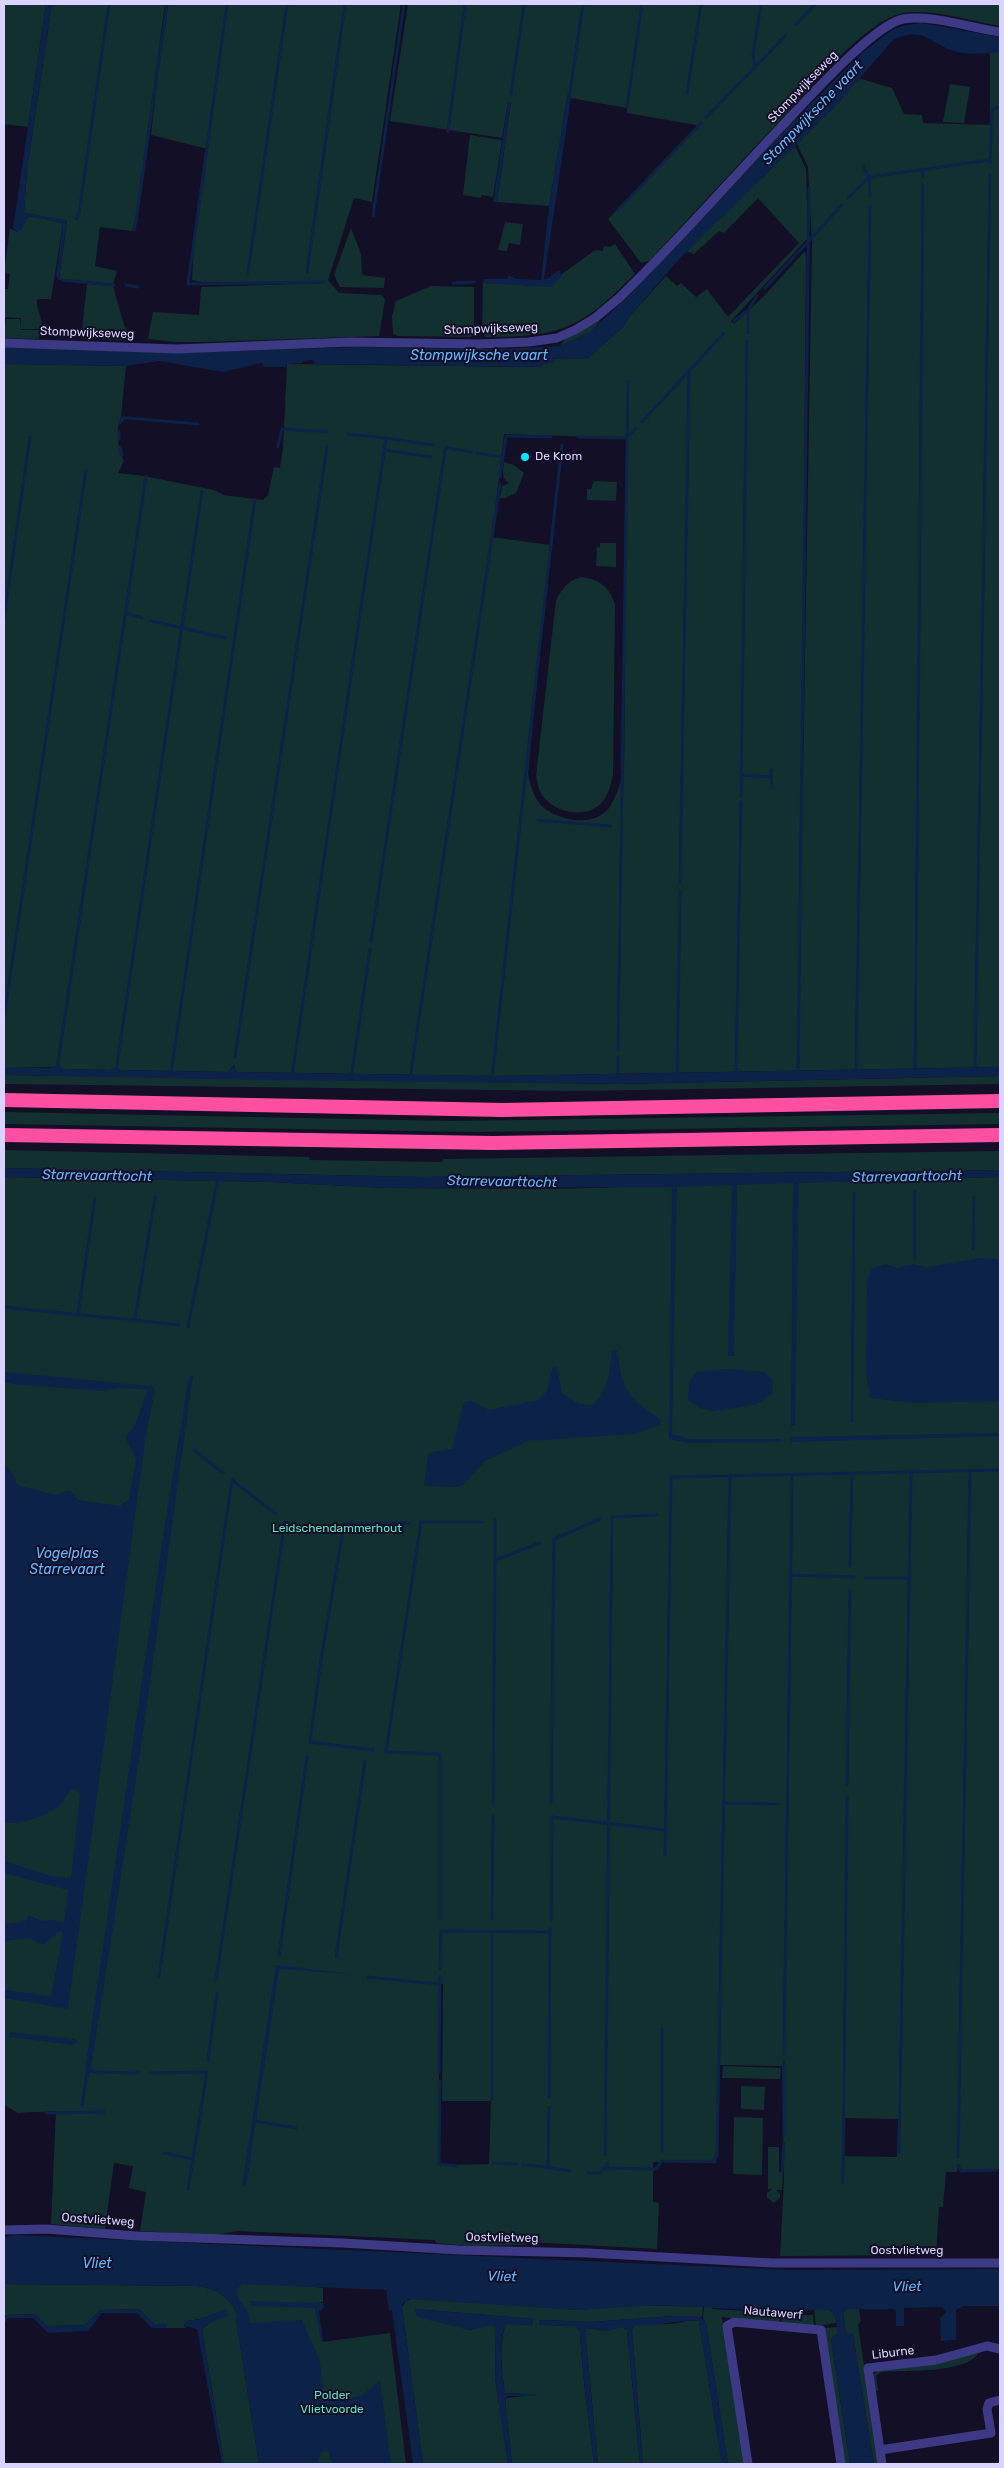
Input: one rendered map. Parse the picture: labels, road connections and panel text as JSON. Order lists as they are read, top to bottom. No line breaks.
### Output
{"streets":{"street":["Stompwijkseweg","Oostvlietweg","Nautawerf","Liburne"]},"water":["Stompwijksche vaart","Starrevaarttocht","Vogelplas Starrevaart","Vliet"],"parks":["Leidschendammerhout","Polder Vlietvoorde"],"places":["De Krom"]}
